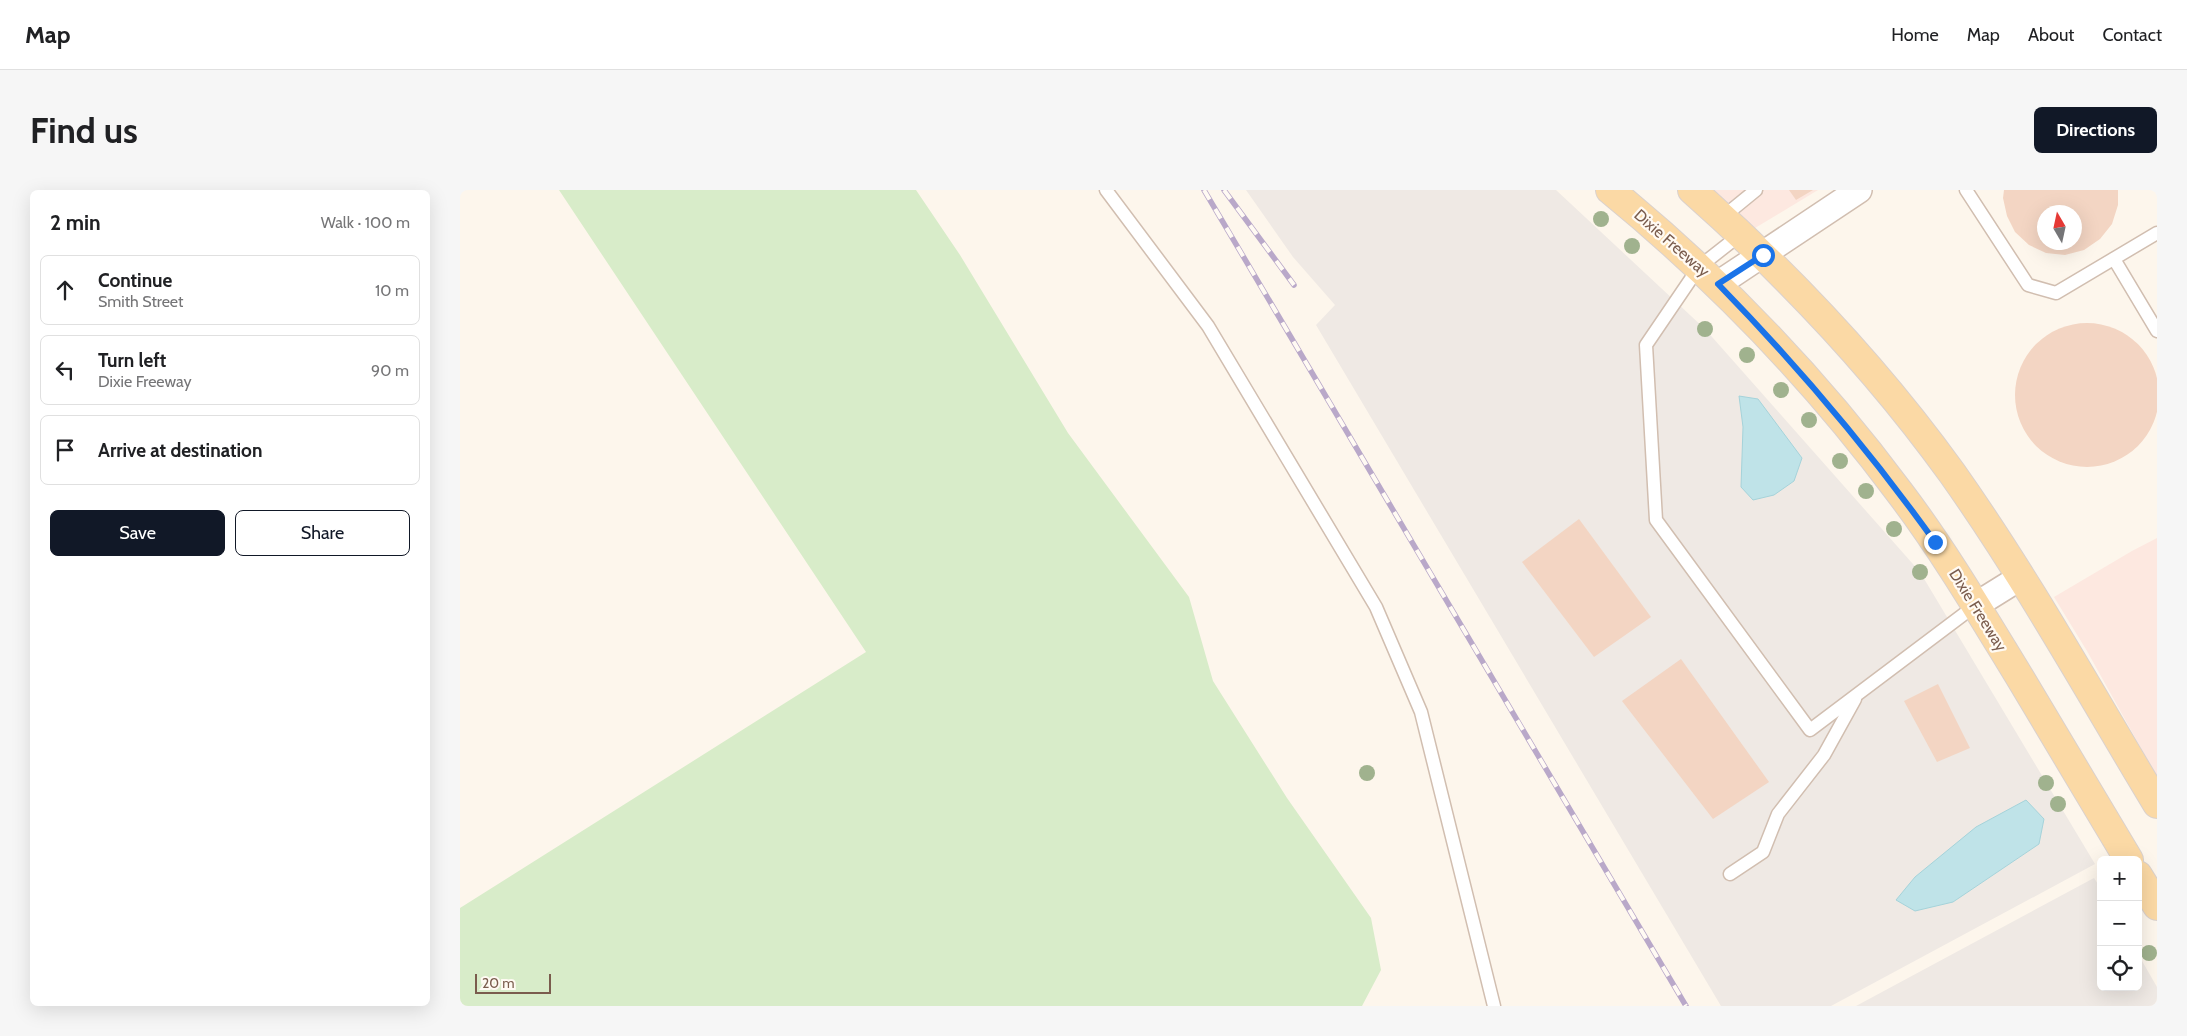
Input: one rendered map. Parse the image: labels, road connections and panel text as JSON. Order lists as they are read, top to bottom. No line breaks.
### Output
{"streets":{"main road":["Dixie Freeway"]},"scale_bar":"20 m","north":"top","page":{"header":"Map","nav":["Home","Map","About","Contact"],"buttons":["Directions",["Save","Share"]],"title":"Find us","heading":["2 min","Walk · 100 m"],"list":[["Continue","Smith Street","10 m"],["Turn left","Dixie Freeway","90 m"],"Arrive at destination"],"map_buttons":["+","−"],"scale":"20 m"}}
